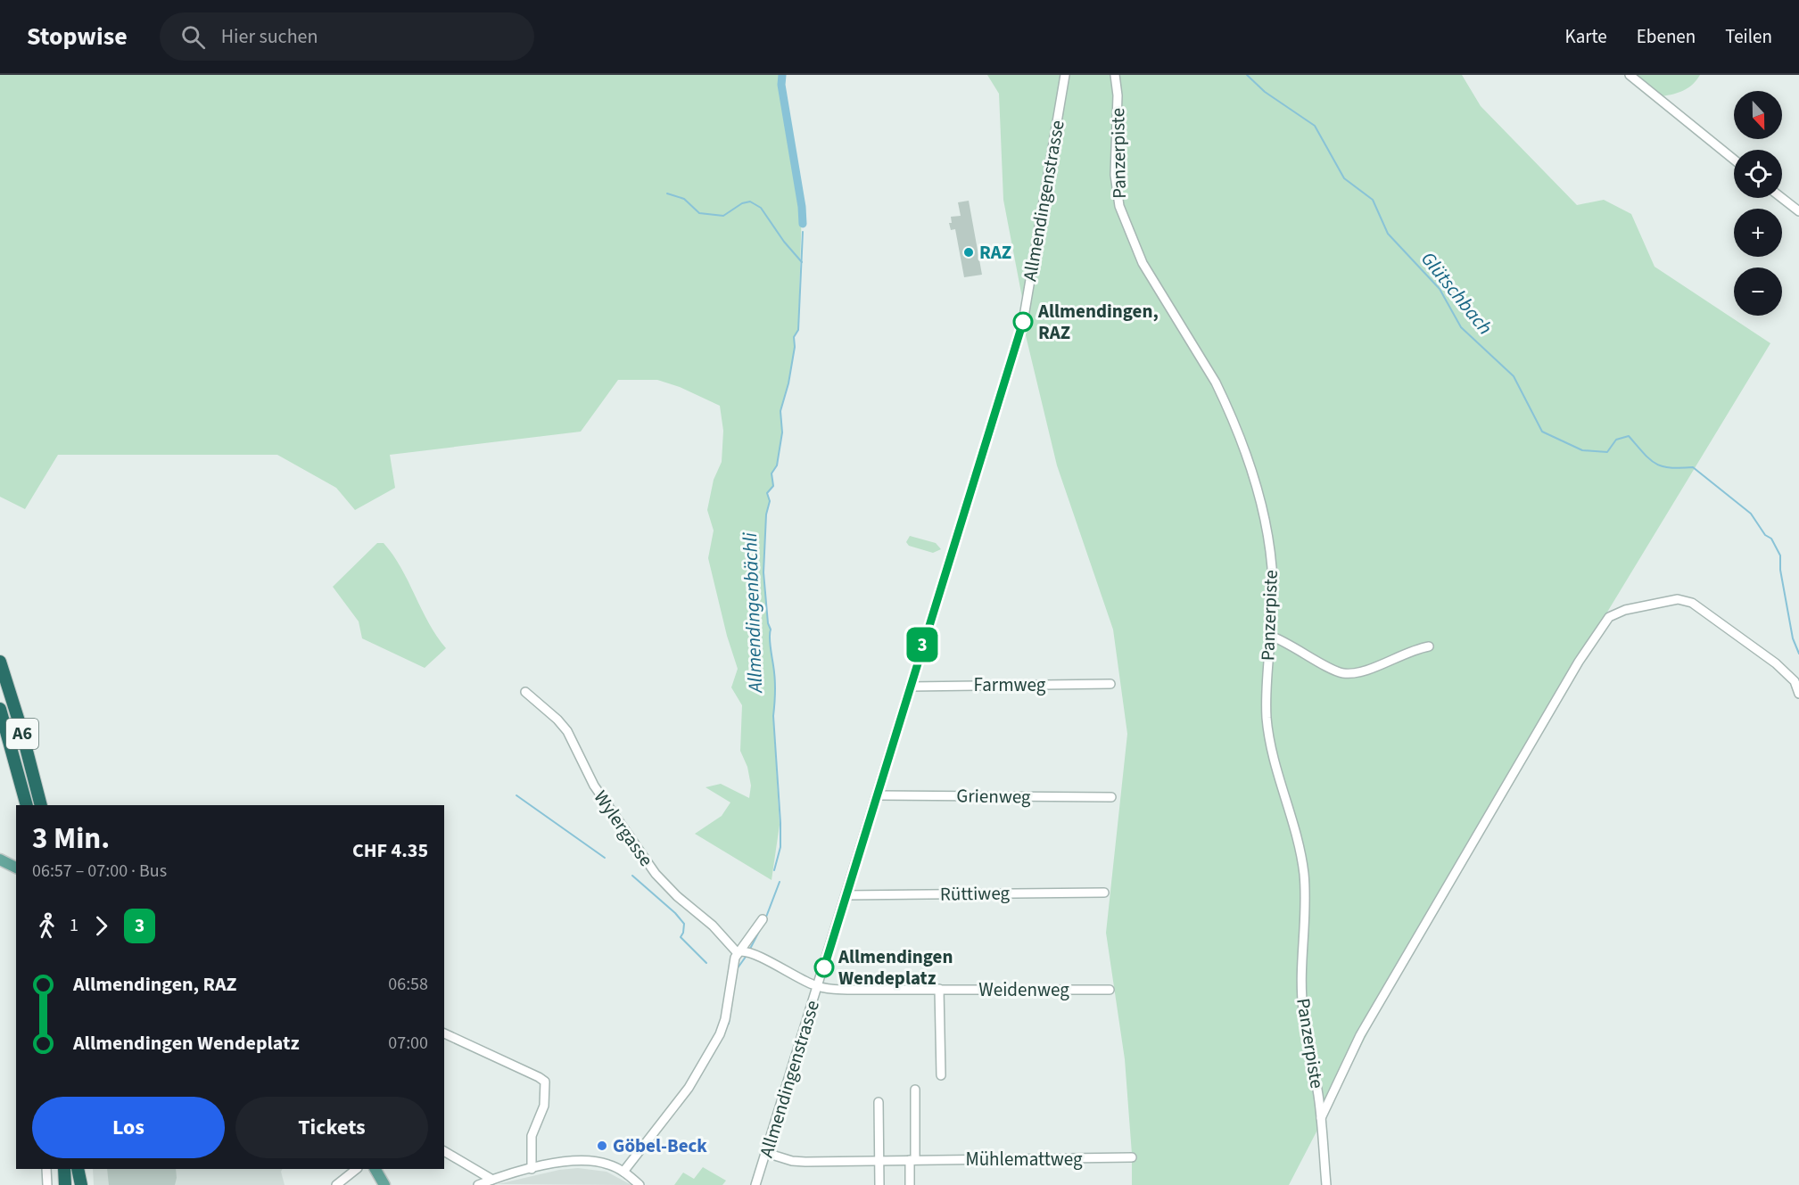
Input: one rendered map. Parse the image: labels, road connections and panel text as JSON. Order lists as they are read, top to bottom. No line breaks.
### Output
{"streets":{"highway":["A6"],"street":["Panzerpiste","Allmendingenstrasse","Farmweg","Grienweg","Wylergasse","Rüttiweg","Weidenweg","Mühlemattweg"]},"crossings":[["Allmendingenstrasse","Farmweg"],["Allmendingenstrasse","Grienweg"],["Allmendingenstrasse","Wylergasse"],["Allmendingenstrasse","Rüttiweg"],["Allmendingenstrasse","Weidenweg"],["Allmendingenstrasse","Mühlemattweg"],["Wylergasse","Weidenweg"]],"water":["Glütschbach","Allmendingenbächli"],"places":["RAZ","Allmendingen, RAZ","Allmendingen Wendeplatz","Göbel-Beck"],"lines":["bus line 3"],"north":"bottom","page":{"header":"Stopwise","search":"Hier suchen","nav":["Karte","Ebenen","Teilen"],"on_map":"3","map_buttons":["+","−"],"heading":["3 Min.","06:57 – 07:00 · Bus","CHF 4.35"],"legs":["1","3"],"list":[{"name":"Allmendingen, RAZ","value":"06:58"},{"name":"Allmendingen Wendeplatz","value":"07:00"}],"buttons":["Los","Tickets"]}}
